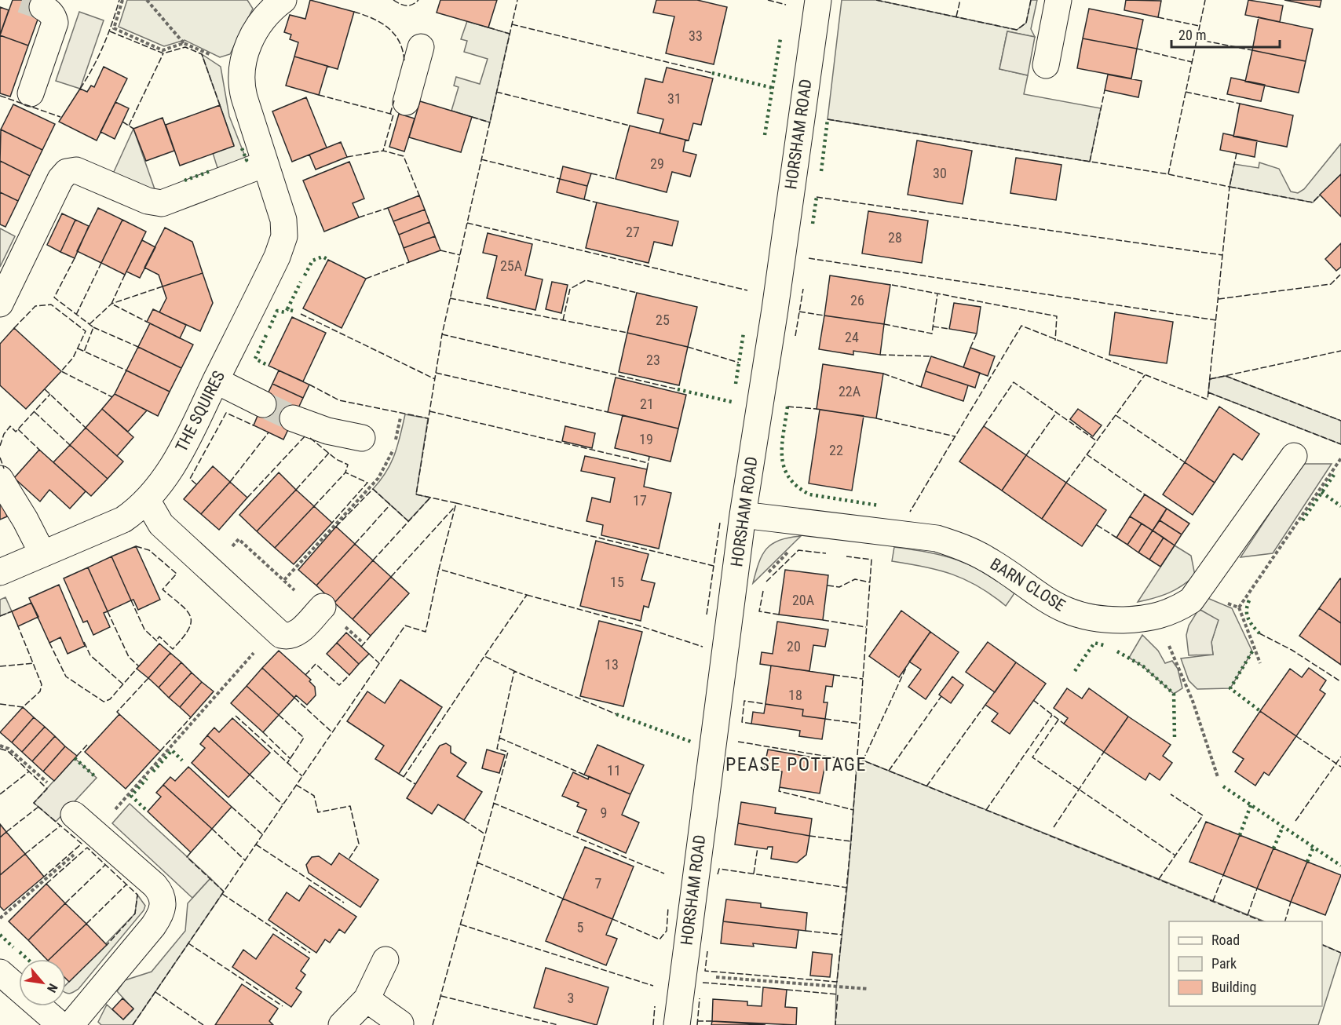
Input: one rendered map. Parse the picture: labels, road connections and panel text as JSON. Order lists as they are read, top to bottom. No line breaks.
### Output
{"streets":{"street":["HORSHAM ROAD","THE SQUIRES","BARN CLOSE"]},"crossings":[["HORSHAM ROAD","BARN CLOSE"]],"districts":["PEASE POTTAGE"],"house_numbers":["33","31","29","30","27","28","25A","26","25","24","23","22A","21","19","22","17","15","20A","20","13","18","11","9","7","5","3"],"legend":["Road","Park","Building"],"scale_bar":"20 m","north":"bottom right"}
